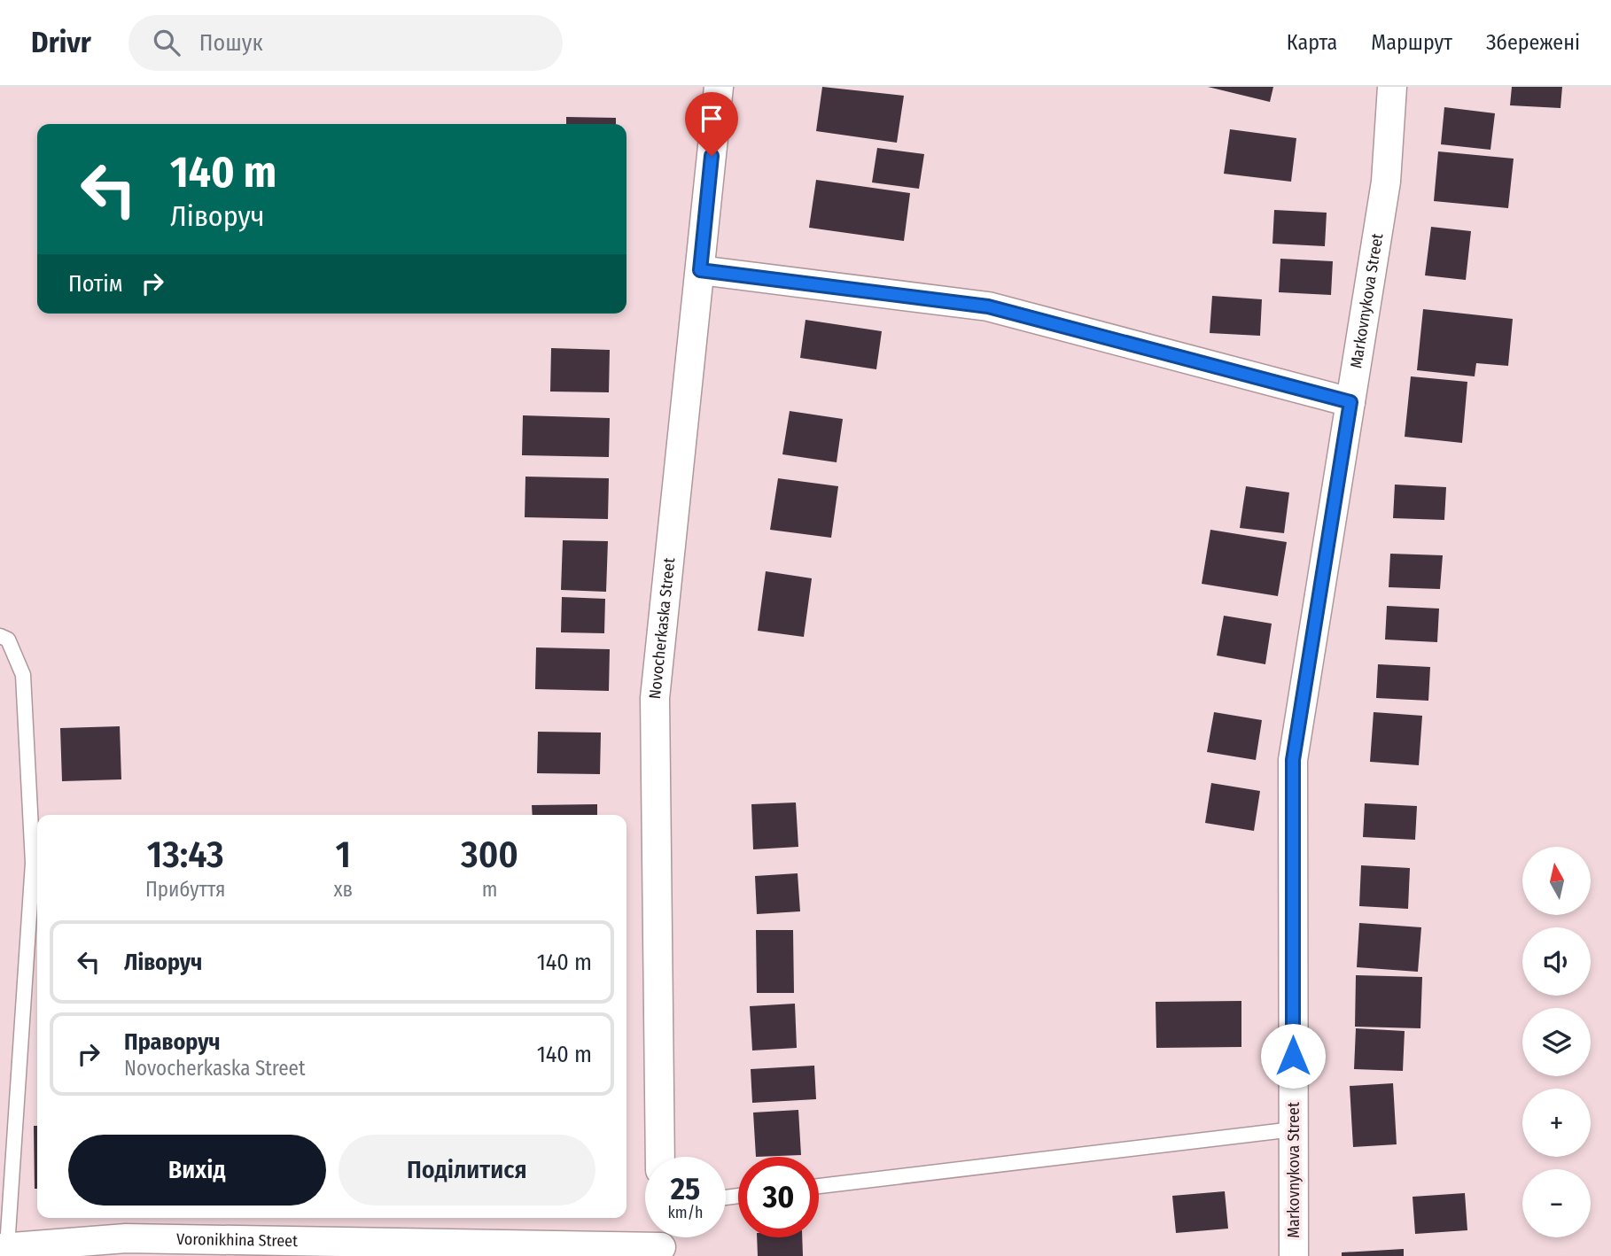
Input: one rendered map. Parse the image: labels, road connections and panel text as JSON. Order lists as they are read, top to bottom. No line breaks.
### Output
{"streets":{"street":["Markovnykova Street","Novocherkaska Street","Voronikhina Street"]},"north":"top","page":{"header":"Drivr","search":"Пошук","nav":["Карта","Маршрут","Збережені"],"turn":["140 m","Ліворуч"],"then":"Потім","eta":["13:43","Прибуття","1","хв","300","m"],"map_buttons":["+","−"],"list":[{"name":"Ліворуч","value":"140 m"},{"name":"Праворуч","note":"Novocherkaska Street","value":"140 m"}],"buttons":["Вихід","Поділитися"],"speed":"25 km/h","limit":"30"}}
